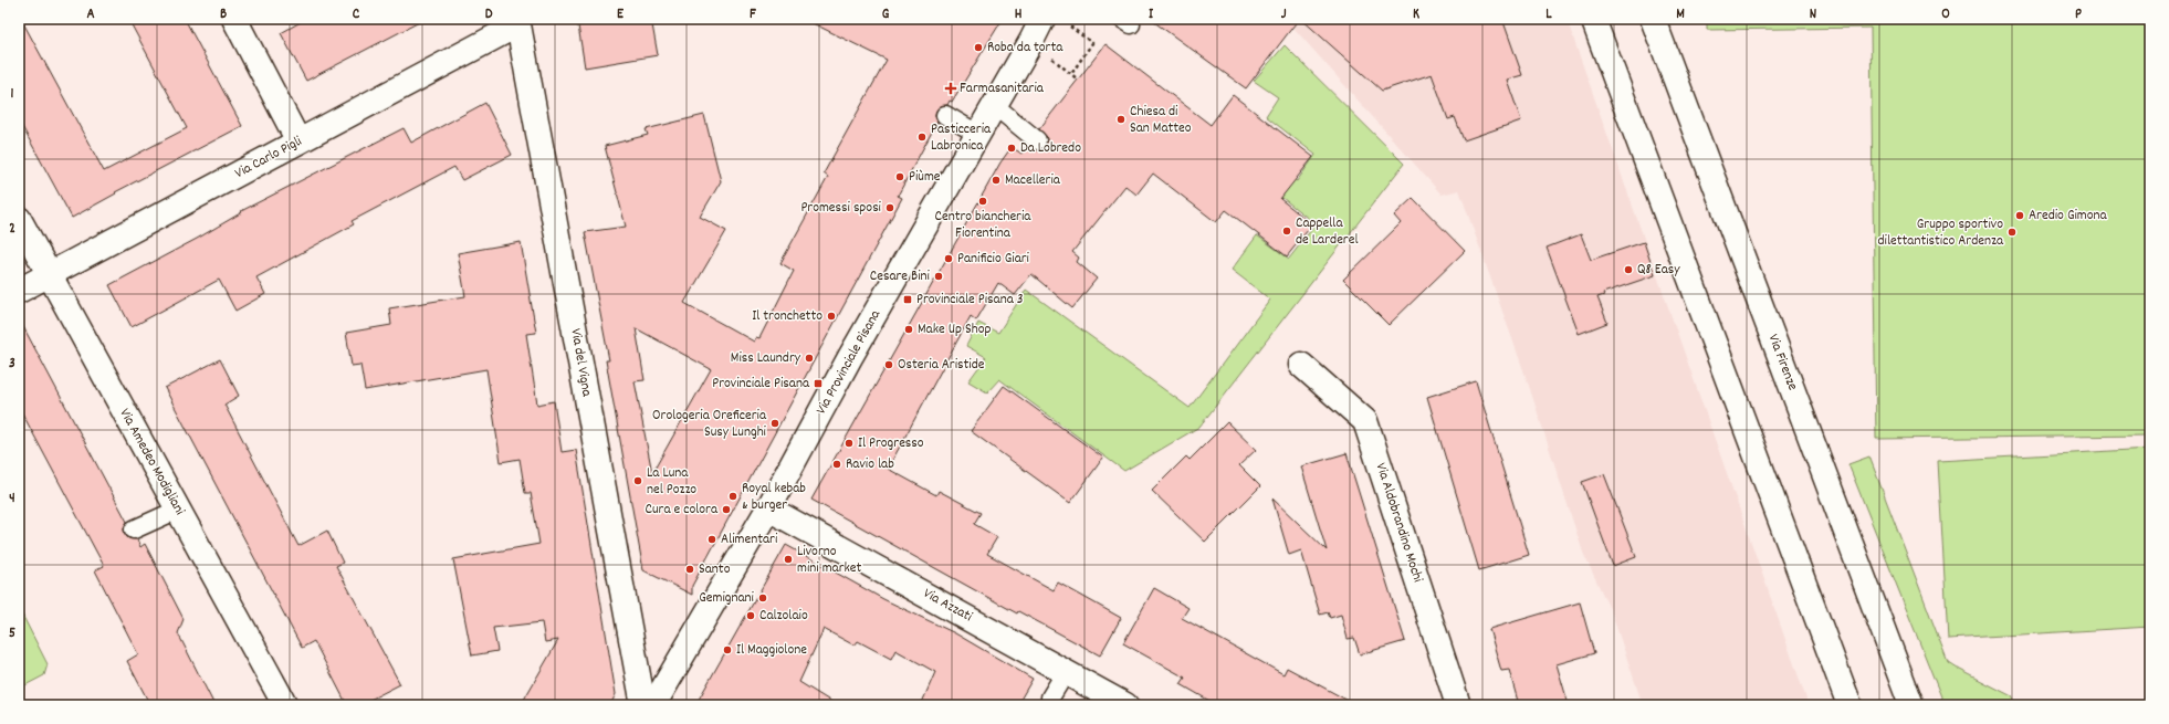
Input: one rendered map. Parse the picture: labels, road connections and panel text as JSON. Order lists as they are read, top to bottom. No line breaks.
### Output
{"streets":{"street":["Via Carlo Pigli","Via del Vigna","Via Provinciale Pisana","Via Firenze","Via Amedeo Modigliani","Via Aldobrandino Mochi","Via Azzati"]},"crossings":[["Via Carlo Pigli","Via del Vigna"],["Via Carlo Pigli","Via Amedeo Modigliani"],["Via Provinciale Pisana","Via Azzati"]],"places":{"other":["Roba da torta","Chiesa di San Matteo","Pasticceria Labronica","Da Lobredo","Piùme","Macelleria","Centro biancheria Fiorentina","Promessi sposi","Aredio Gimona","Cappella de Larderel","Gruppo sportivo dilettantistico Ardenza","Panificio Giari","Q8 Easy","Cesare Bini","Il tronchetto","Make Up Shop","Miss Laundry","Osteria Aristide","Orologeria Oreficeria Susy Lunghi","Il Progresso","Ravio lab","La Luna nel Pozzo","Royal kebab & burger","Cura e colora","Alimentari","Livorno mini market","Santo","Gemignani","Calzolaio","Il Maggiolone"],"health":["Farmasanitaria"],"transit":["Provinciale Pisana 3","Provinciale Pisana"]},"grid":{"columns":["A","B","C","D","E","F","G","H","I","J","K","L","M","N","O","P"],"rows":["1","2","3","4","5"]}}
